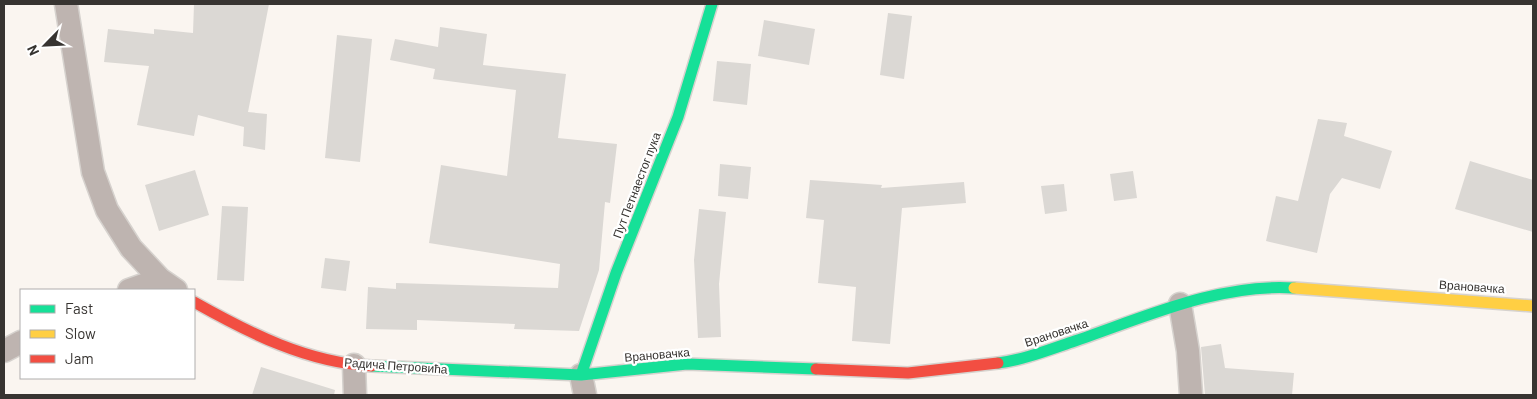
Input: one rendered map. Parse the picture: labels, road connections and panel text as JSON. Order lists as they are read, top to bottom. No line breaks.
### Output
{"streets":{"street":["Пут Петнаестог пука","Врановачка","Радича Петровића"]},"crossings":[["Пут Петнаестог пука","Врановачка"],["Пут Петнаестог пука","Радича Петровића"],["Врановачка","Радича Петровића"]],"legend":["Fast","Slow","Jam"],"north":"bottom left"}
